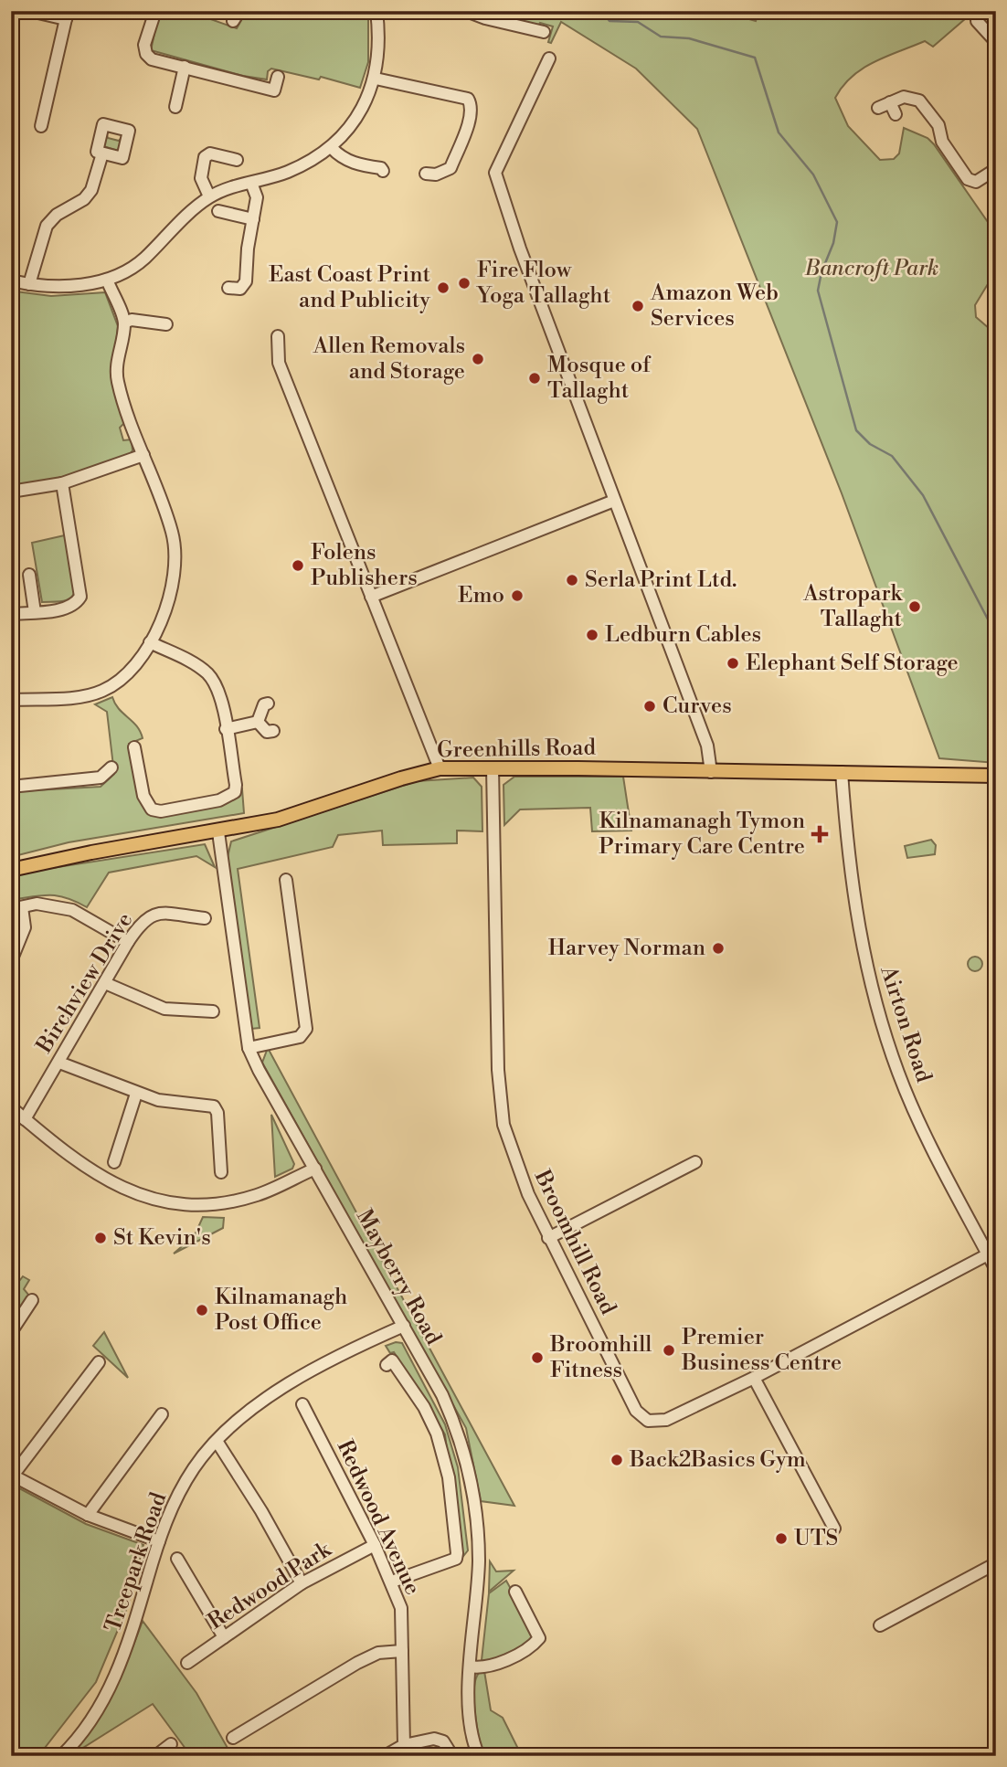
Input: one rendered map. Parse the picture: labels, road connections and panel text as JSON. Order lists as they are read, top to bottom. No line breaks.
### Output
{"streets":{"main road":["Greenhills Road"],"street":["Birchview Drive","Airton Road","Broomhill Road","Mayberry Road","Redwood Avenue","Treepark Road","Redwood Park"]},"crossings":[["Greenhills Road","Airton Road"],["Greenhills Road","Broomhill Road"],["Greenhills Road","Mayberry Road"],["Airton Road","Broomhill Road"],["Mayberry Road","Treepark Road"],["Redwood Avenue","Redwood Park"]],"parks":["Bancroft Park"],"places":{"other":["Fire Flow Yoga Tallaght","East Coast Print and Publicity","Amazon Web Services","Allen Removals and Storage","Mosque of Tallaght","Folens Publishers","Serla Print Ltd.","Emo","Astropark Tallaght","Ledburn Cables","Elephant Self Storage","Curves","Harvey Norman","St Kevin's","Kilnamanagh Post Office","Premier Business Centre","Broomhill Fitness","Back2Basics Gym","UTS"],"health":["Kilnamanagh Tymon Primary Care Centre"]}}
